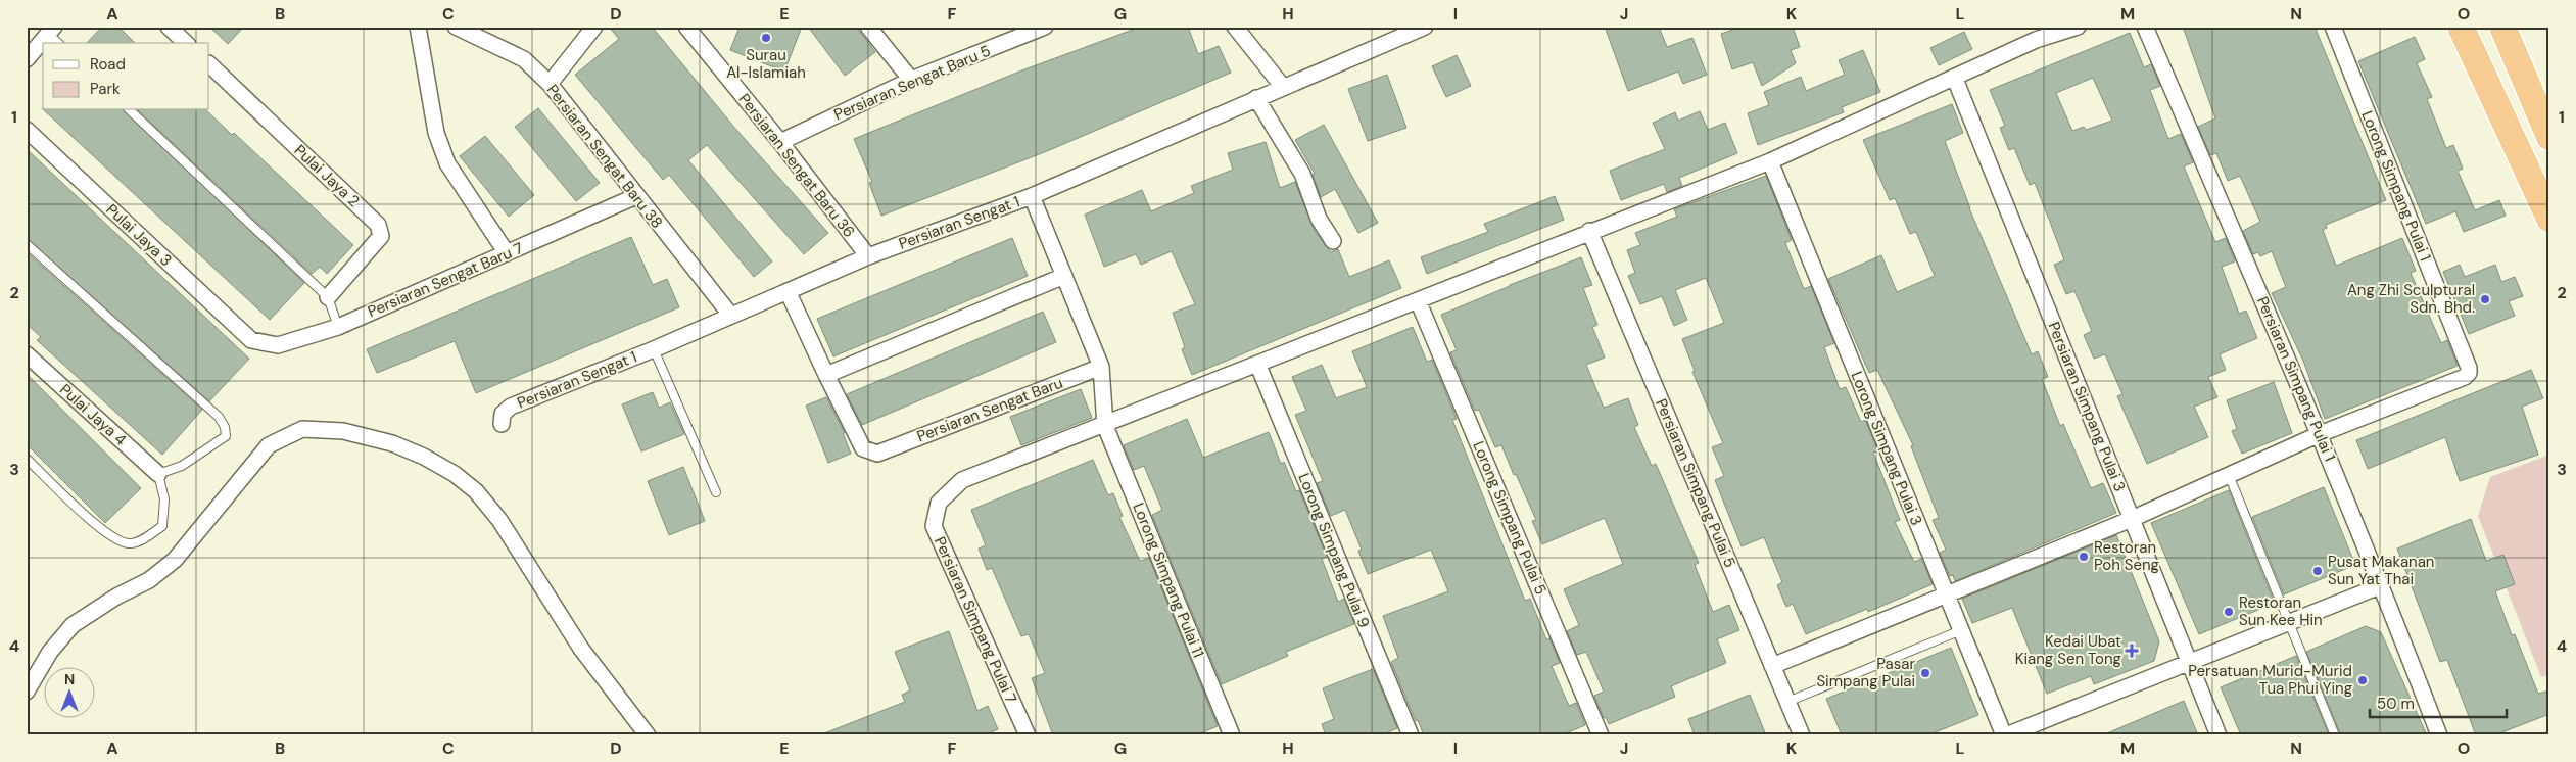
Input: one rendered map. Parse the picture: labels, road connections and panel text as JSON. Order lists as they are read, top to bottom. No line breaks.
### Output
{"streets":{"street":["Persiaran Sengat Baru 5","Persiaran Sengat Baru 38","Persiaran Sengat Baru 36","Pulai Jaya 2","Lorong Simpang Pulai 1","Persiaran Sengat 1","Pulai Jaya 3","Persiaran Sengat Baru 7","Persiaran Simpang Pulai 1","Persiaran Simpang Pulai 3","Persiaran Sengat Baru","Pulai Jaya 4","Lorong Simpang Pulai 3","Persiaran Simpang Pulai 5","Lorong Simpang Pulai 5","Lorong Simpang Pulai 9","Lorong Simpang Pulai 11","Persiaran Simpang Pulai 7"]},"crossings":[["Persiaran Sengat Baru 5","Persiaran Sengat Baru 36"],["Persiaran Sengat Baru 38","Persiaran Sengat 1"],["Persiaran Sengat Baru 38","Persiaran Sengat Baru 7"],["Persiaran Sengat Baru 36","Persiaran Sengat 1"],["Lorong Simpang Pulai 1","Persiaran Simpang Pulai 1"],["Persiaran Sengat 1","Lorong Simpang Pulai 11"],["Pulai Jaya 3","Persiaran Sengat Baru 7"],["Persiaran Sengat Baru","Lorong Simpang Pulai 11"],["Lorong Simpang Pulai 11","Persiaran Simpang Pulai 7"]],"places":{"other":["Surau Al-Islamiah","Ang Zhi Sculptural Sdn. Bhd.","Restoran Poh Seng","Pusat Makanan Sun Yat Thai","Restoran Sun Kee Hin","Pasar Simpang Pulai","Persatuan Murid-Murid Tua Phui Ying"],"health":["Kedai Ubat Kiang Sen Tong"]},"legend":["Road","Park"],"scale_bar":"50 m","north":"top","grid":{"columns":["A","B","C","D","E","F","G","H","I","J","K","L","M","N","O"],"rows":["1","2","3","4"]}}
